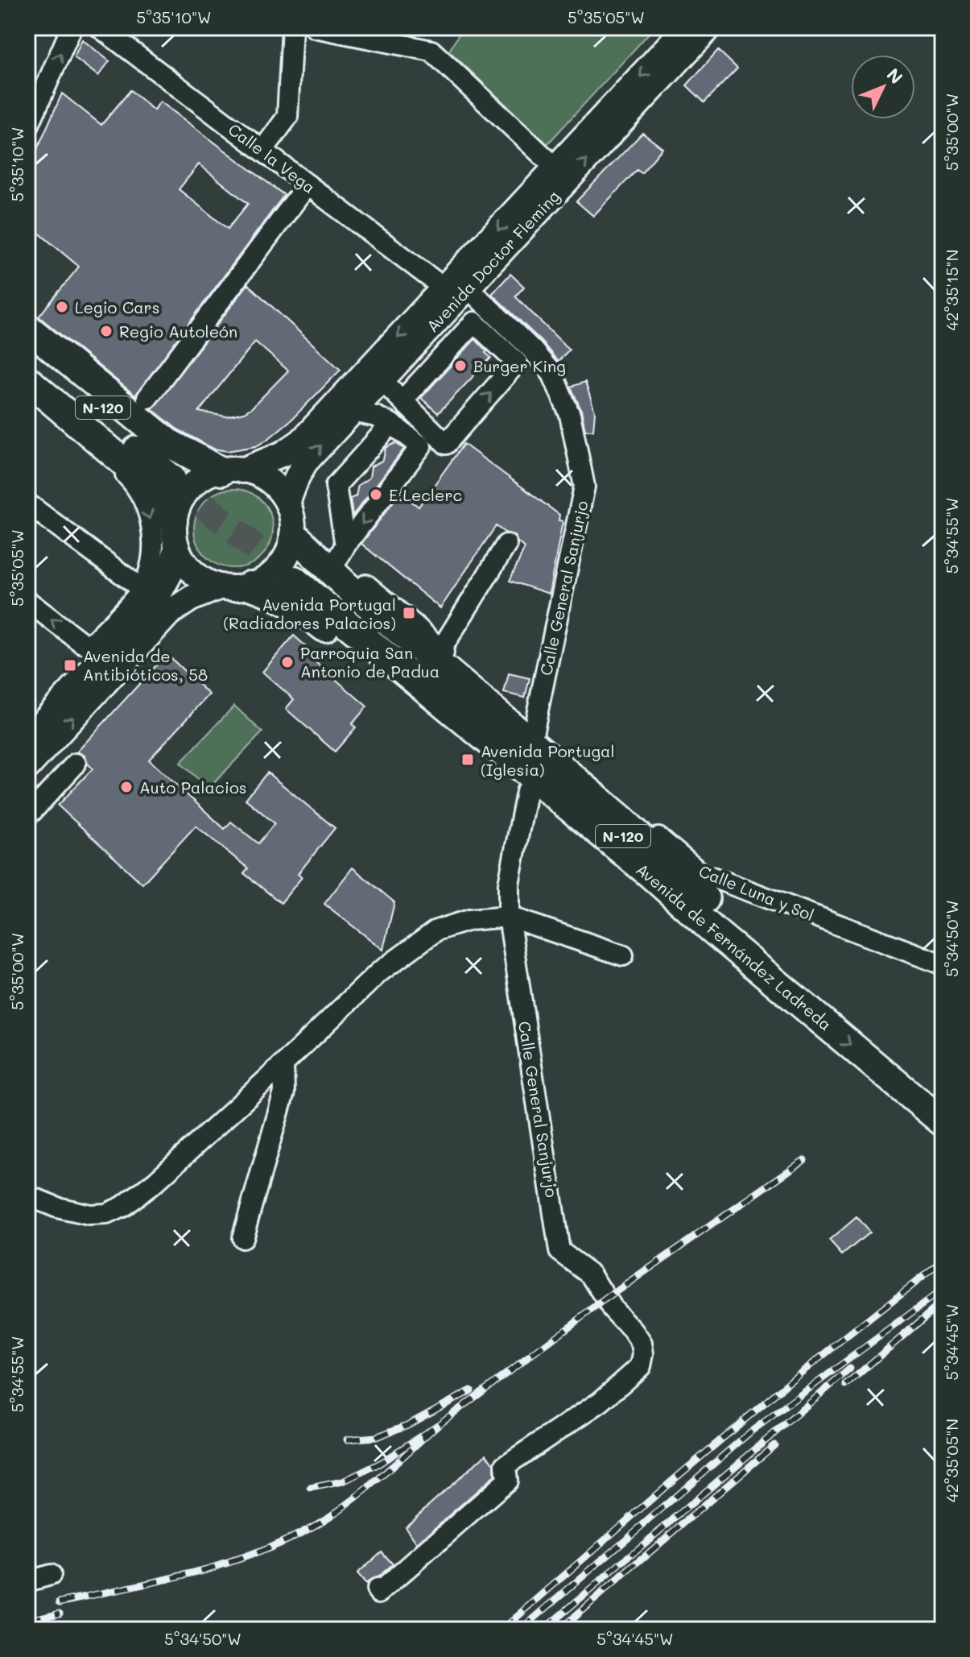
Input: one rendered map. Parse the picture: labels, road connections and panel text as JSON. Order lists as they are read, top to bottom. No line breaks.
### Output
{"streets":{"highway":["N-120","Avenida de Fernández Ladreda"],"main road":["Avenida Doctor Fleming"],"street":["Calle la Vega","Calle General Sanjurjo","Calle Luna y Sol"]},"crossings":[["Calle la Vega","Avenida Doctor Fleming"],["Calle la Vega","Calle General Sanjurjo"],["Avenida Doctor Fleming","Calle General Sanjurjo"],["Avenida Doctor Fleming","Calle Luna y Sol"],["N-120","Calle General Sanjurjo"],["N-120","Calle Luna y Sol"],["N-120","Avenida de Fernández Ladreda"],["Calle General Sanjurjo","Calle Luna y Sol"],["Calle General Sanjurjo","Avenida de Fernández Ladreda"],["Calle Luna y Sol","Avenida de Fernández Ladreda"]],"places":{"other":["Legio Cars","Regio Autoleón","Burger King","E.Leclerc","Parroquia San Antonio de Padua","Auto Palacios"],"transit":["Avenida Portugal (Radiadores Palacios)","Avenida de Antibióticos, 58","Avenida Portugal (Iglesia)"]},"north":"top right","coordinates":["5°35'10\"W","5°35'05\"W","5°35'00\"W","42°35'15\"N","5°34'55\"W","5°34'50\"W","5°34'45\"W","42°35'05\"N"]}
